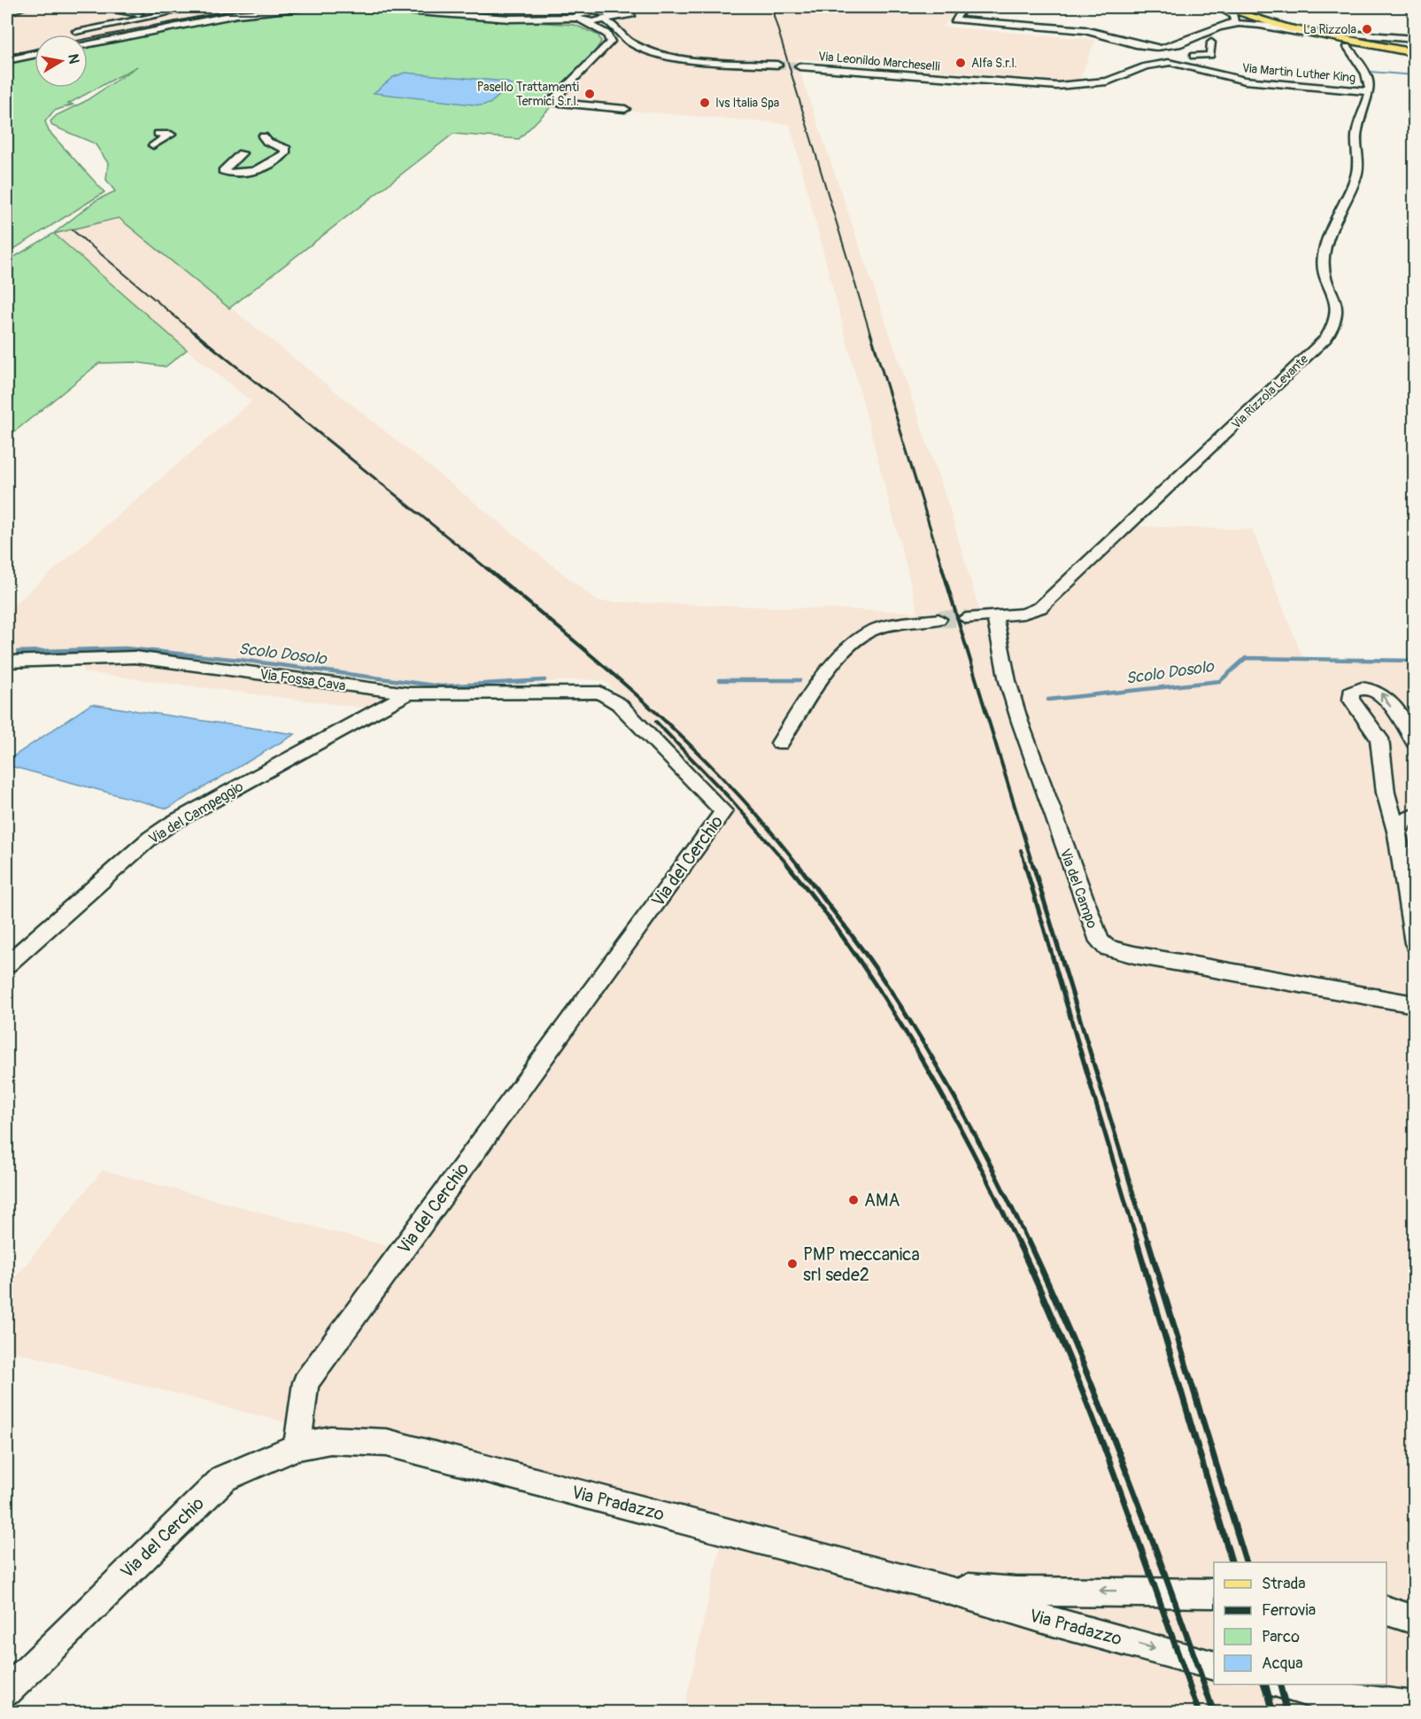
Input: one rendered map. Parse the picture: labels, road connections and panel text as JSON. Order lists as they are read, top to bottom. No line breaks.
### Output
{"streets":{"street":["Via Leonildo Marcheselli","Via Martin Luther King","Via Rizzola Levante","Via Fossa Cava","Via del Campeggio","Via del Cerchio","Via del Campo","Via Pradazzo"]},"crossings":[["Via Leonildo Marcheselli","Via Martin Luther King"],["Via Martin Luther King","Via Rizzola Levante"],["Via Rizzola Levante","Via del Campo"],["Via Fossa Cava","Via del Campeggio"],["Via Fossa Cava","Via del Cerchio"],["Via del Cerchio","Via Pradazzo"]],"water":["Scolo Dosolo"],"places":["La Rizzola","Alfa S.r.l.","Pasello Trattamenti Termici S.r.l.","Ivs Italia Spa","AMA","PMP meccanica srl sede2"],"legend":["Strada","Ferrovia","Parco","Acqua"],"north":"right"}
